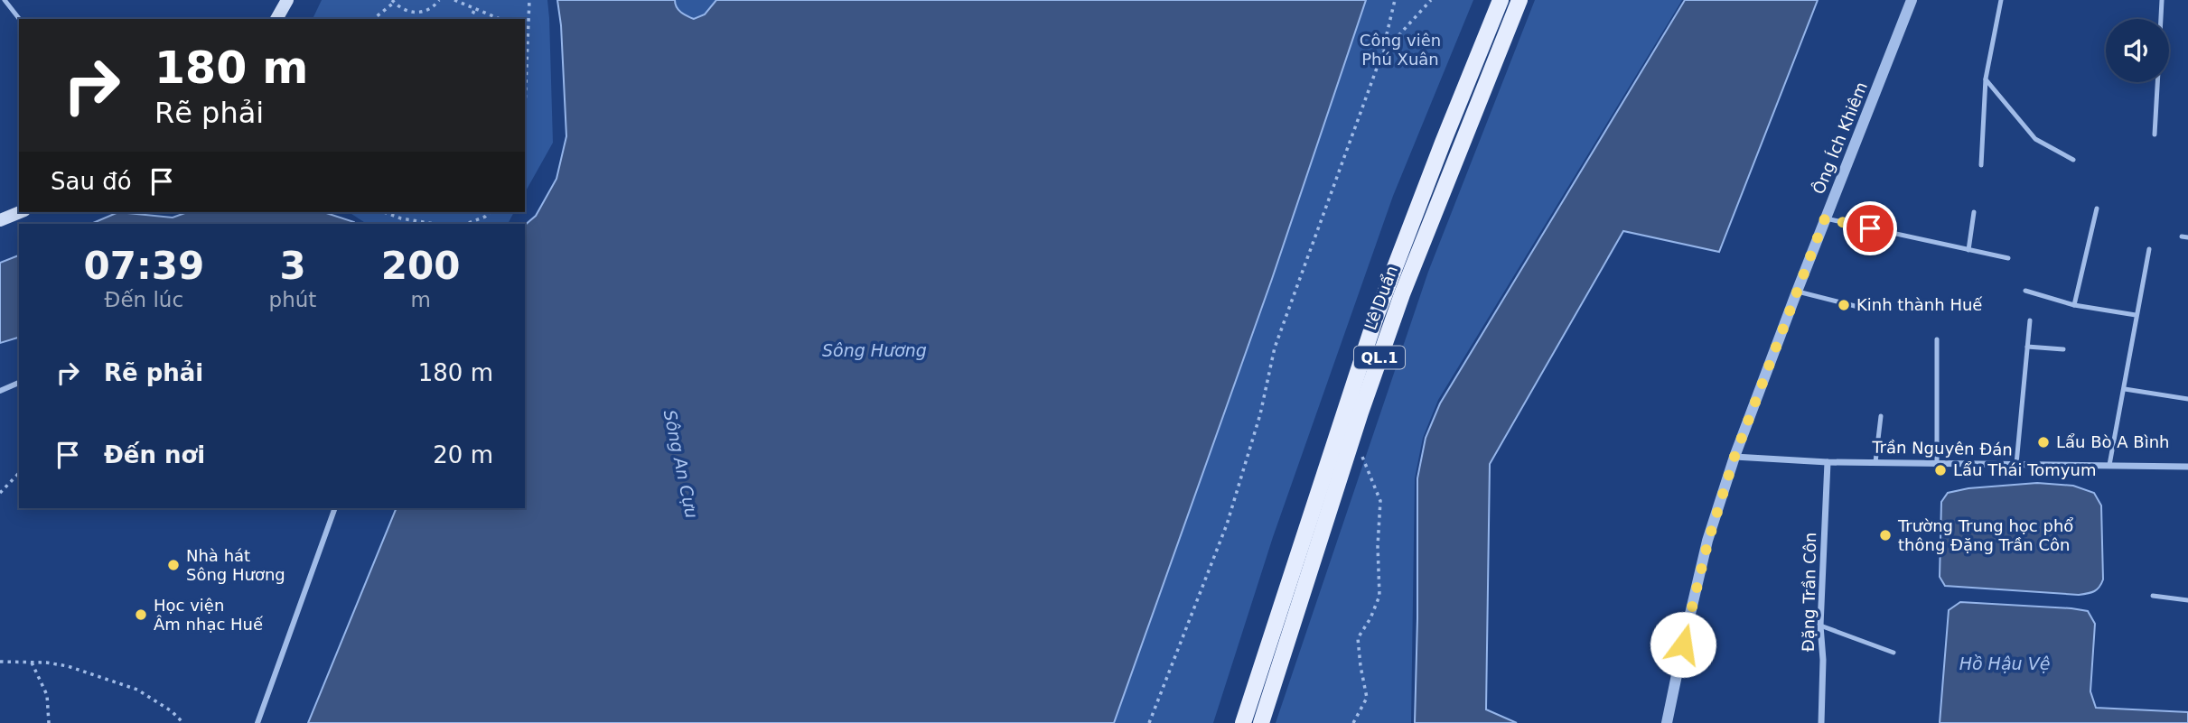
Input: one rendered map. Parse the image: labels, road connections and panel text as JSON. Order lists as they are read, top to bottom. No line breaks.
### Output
{"streets":{"main road":["Lê Duẩn","QL.1"],"street":["Ông Ích Khiêm","Trần Nguyên Đán","Đặng Trần Côn"]},"crossings":[["Ông Ích Khiêm","Trần Nguyên Đán"],["Trần Nguyên Đán","Đặng Trần Côn"]],"water":["Sông Hương","Sông An Cựu","Hồ Hậu Vệ"],"parks":["Công viên Phú Xuân"],"places":["Kinh thành Huế","Lẩu Bò A Bình","Lẩu Thái Tomyum","Trường Trung học phổ thông Đặng Trần Côn","Nhà hát Sông Hương","Học viện Âm nhạc Huế"],"page":{"turn":["180 m","Rẽ phải"],"then":"Sau đó","eta":["07:39","Đến lúc","3","phút","200","m"],"list":[{"name":"Rẽ phải","value":"180 m"},{"name":"Đến nơi","value":"20 m"}]}}
